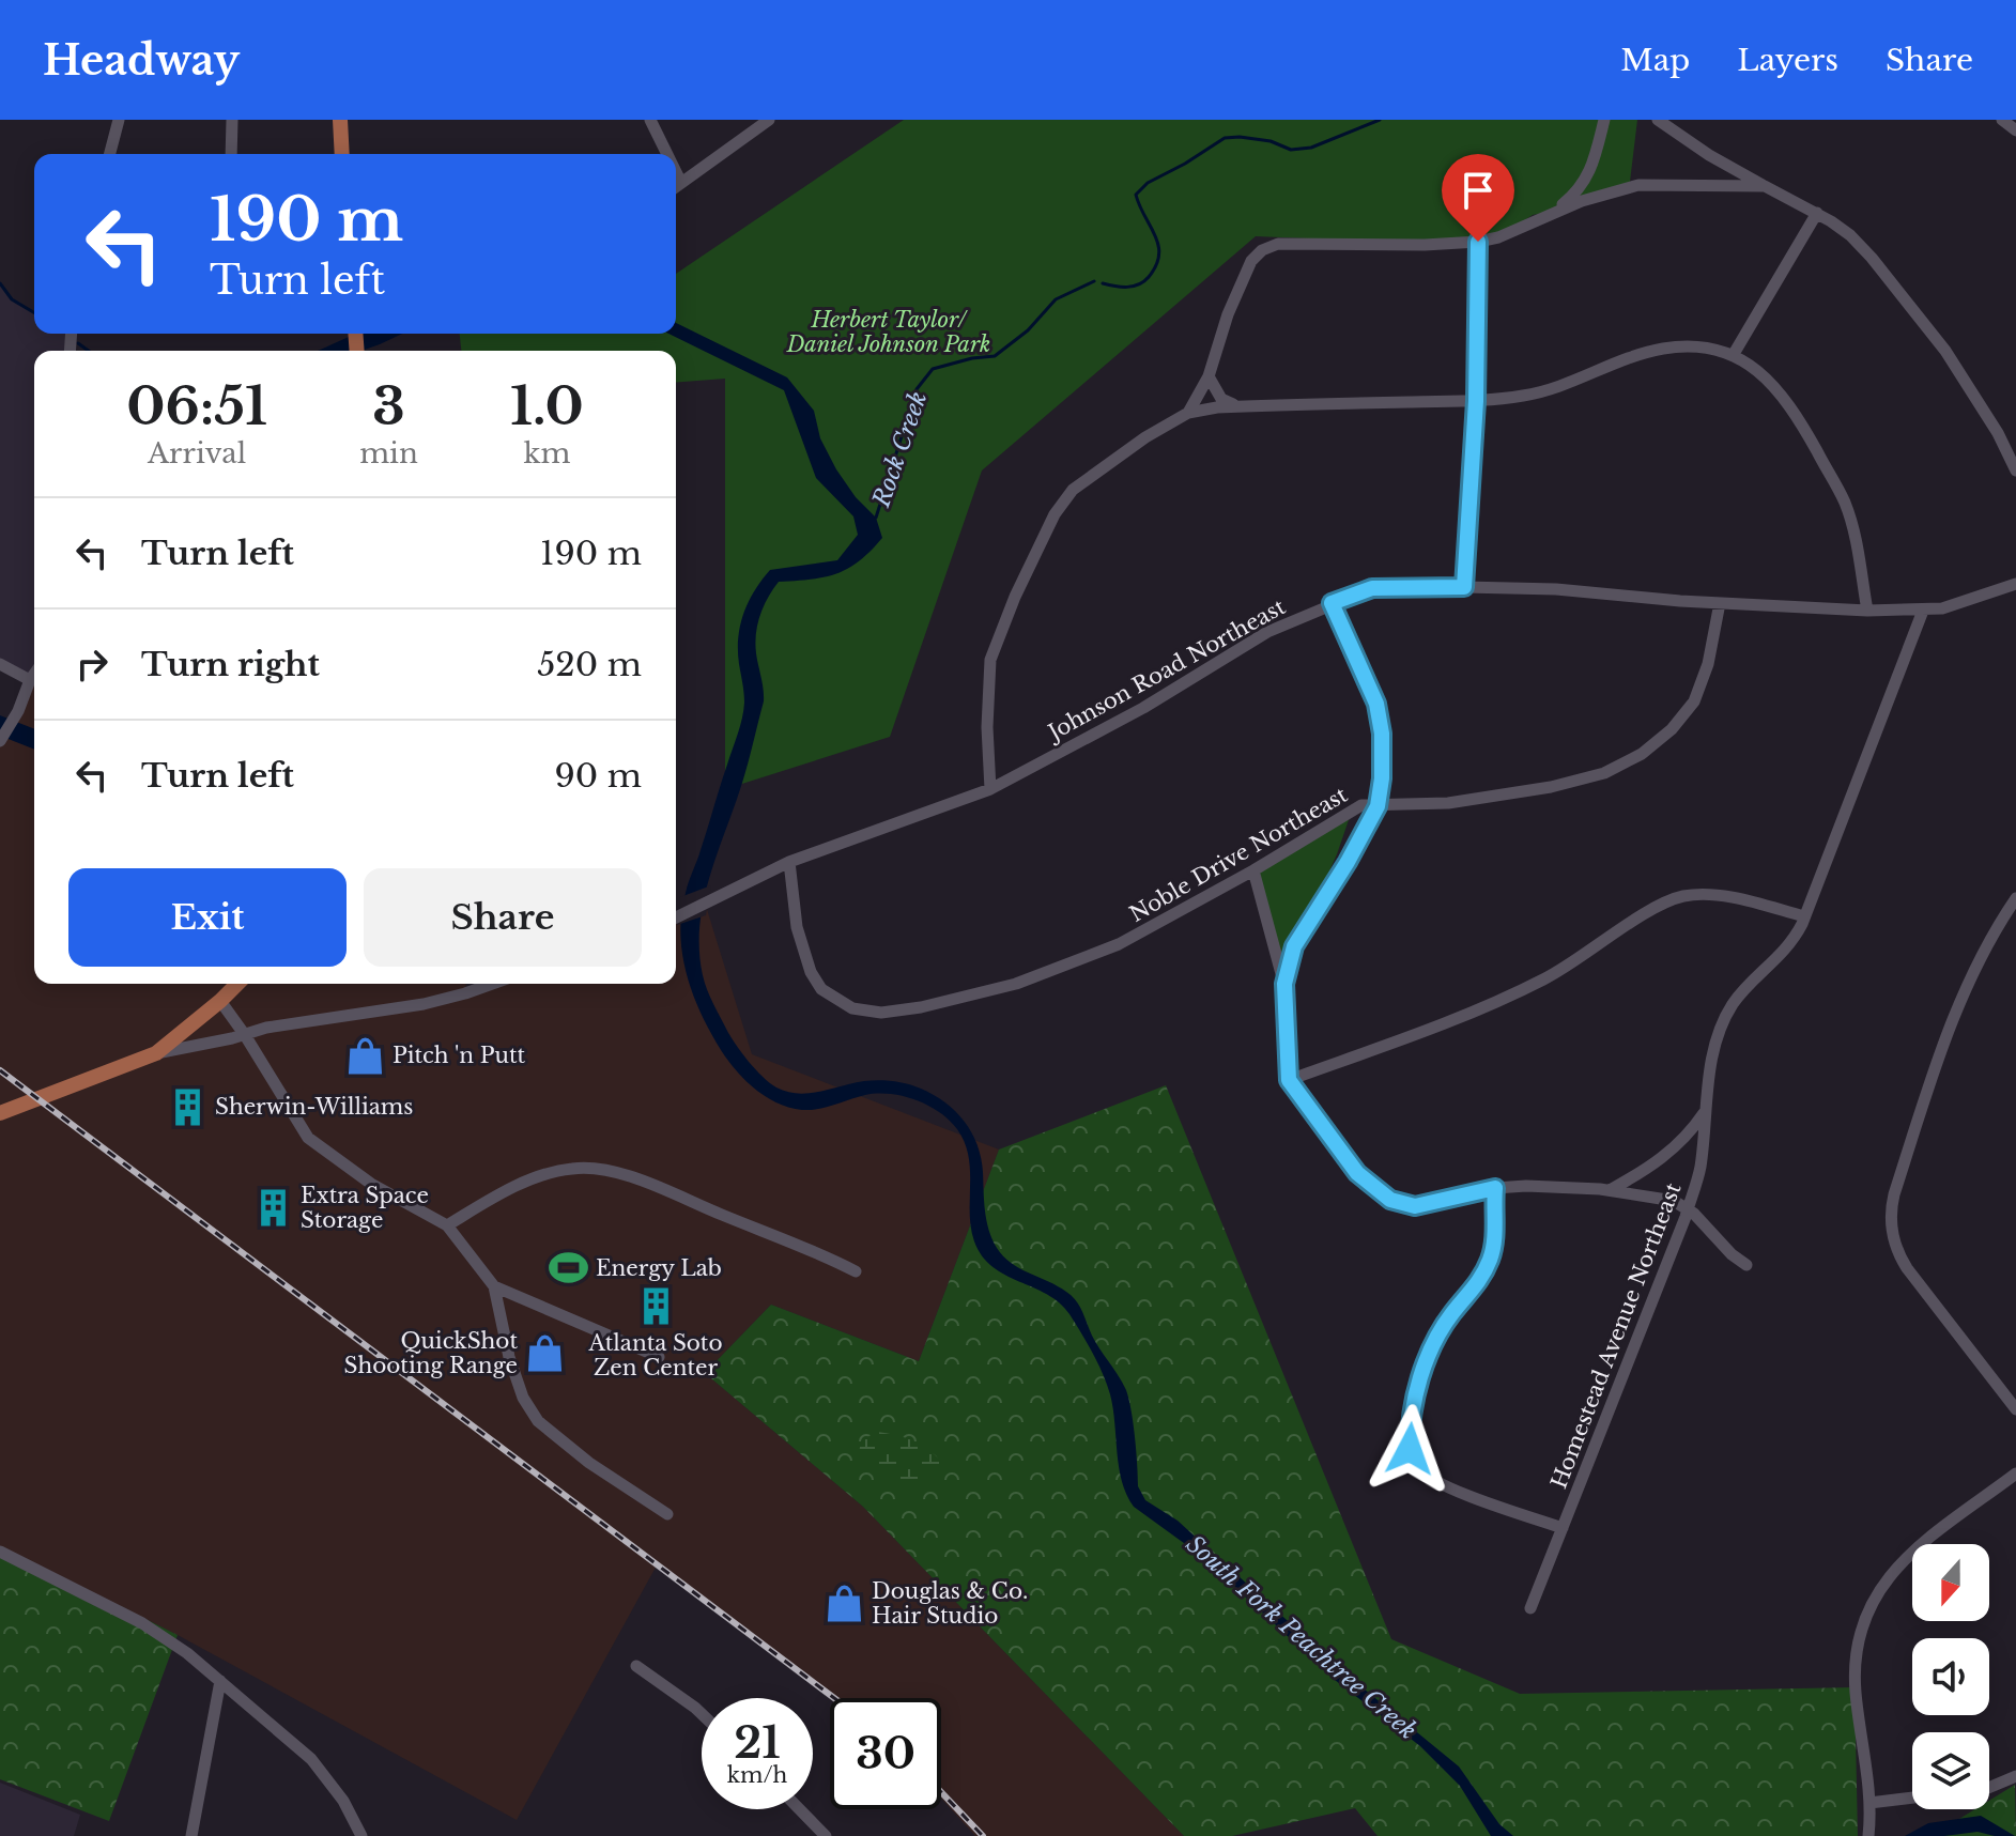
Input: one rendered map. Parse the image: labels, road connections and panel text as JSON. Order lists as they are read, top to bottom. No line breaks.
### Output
{"streets":{"street":["Johnson Road Northeast","Noble Drive Northeast","Homestead Avenue Northeast"]},"crossings":[["Johnson Road Northeast","Noble Drive Northeast"],["Johnson Road Northeast","Homestead Avenue Northeast"]],"water":["Rock Creek","South Fork Peachtree Creek"],"parks":["Herbert Taylor/ Daniel Johnson Park"],"places":{"shop":["Pitch 'n Putt","QuickShot Shooting Range","Douglas & Co. Hair Studio"],"building":["Sherwin-Williams","Extra Space Storage","Atlanta Soto Zen Center"],"sports":["Energy Lab"]},"north":"bottom","page":{"header":"Headway","nav":["Map","Layers","Share"],"turn":["190 m","Turn left"],"eta":["06:51","Arrival","3","min","1.0","km"],"list":[{"name":"Turn left","value":"190 m"},{"name":"Turn right","value":"520 m"},{"name":"Turn left","value":"90 m"}],"buttons":["Exit","Share"],"speed":"21 km/h","limit":"30"}}
